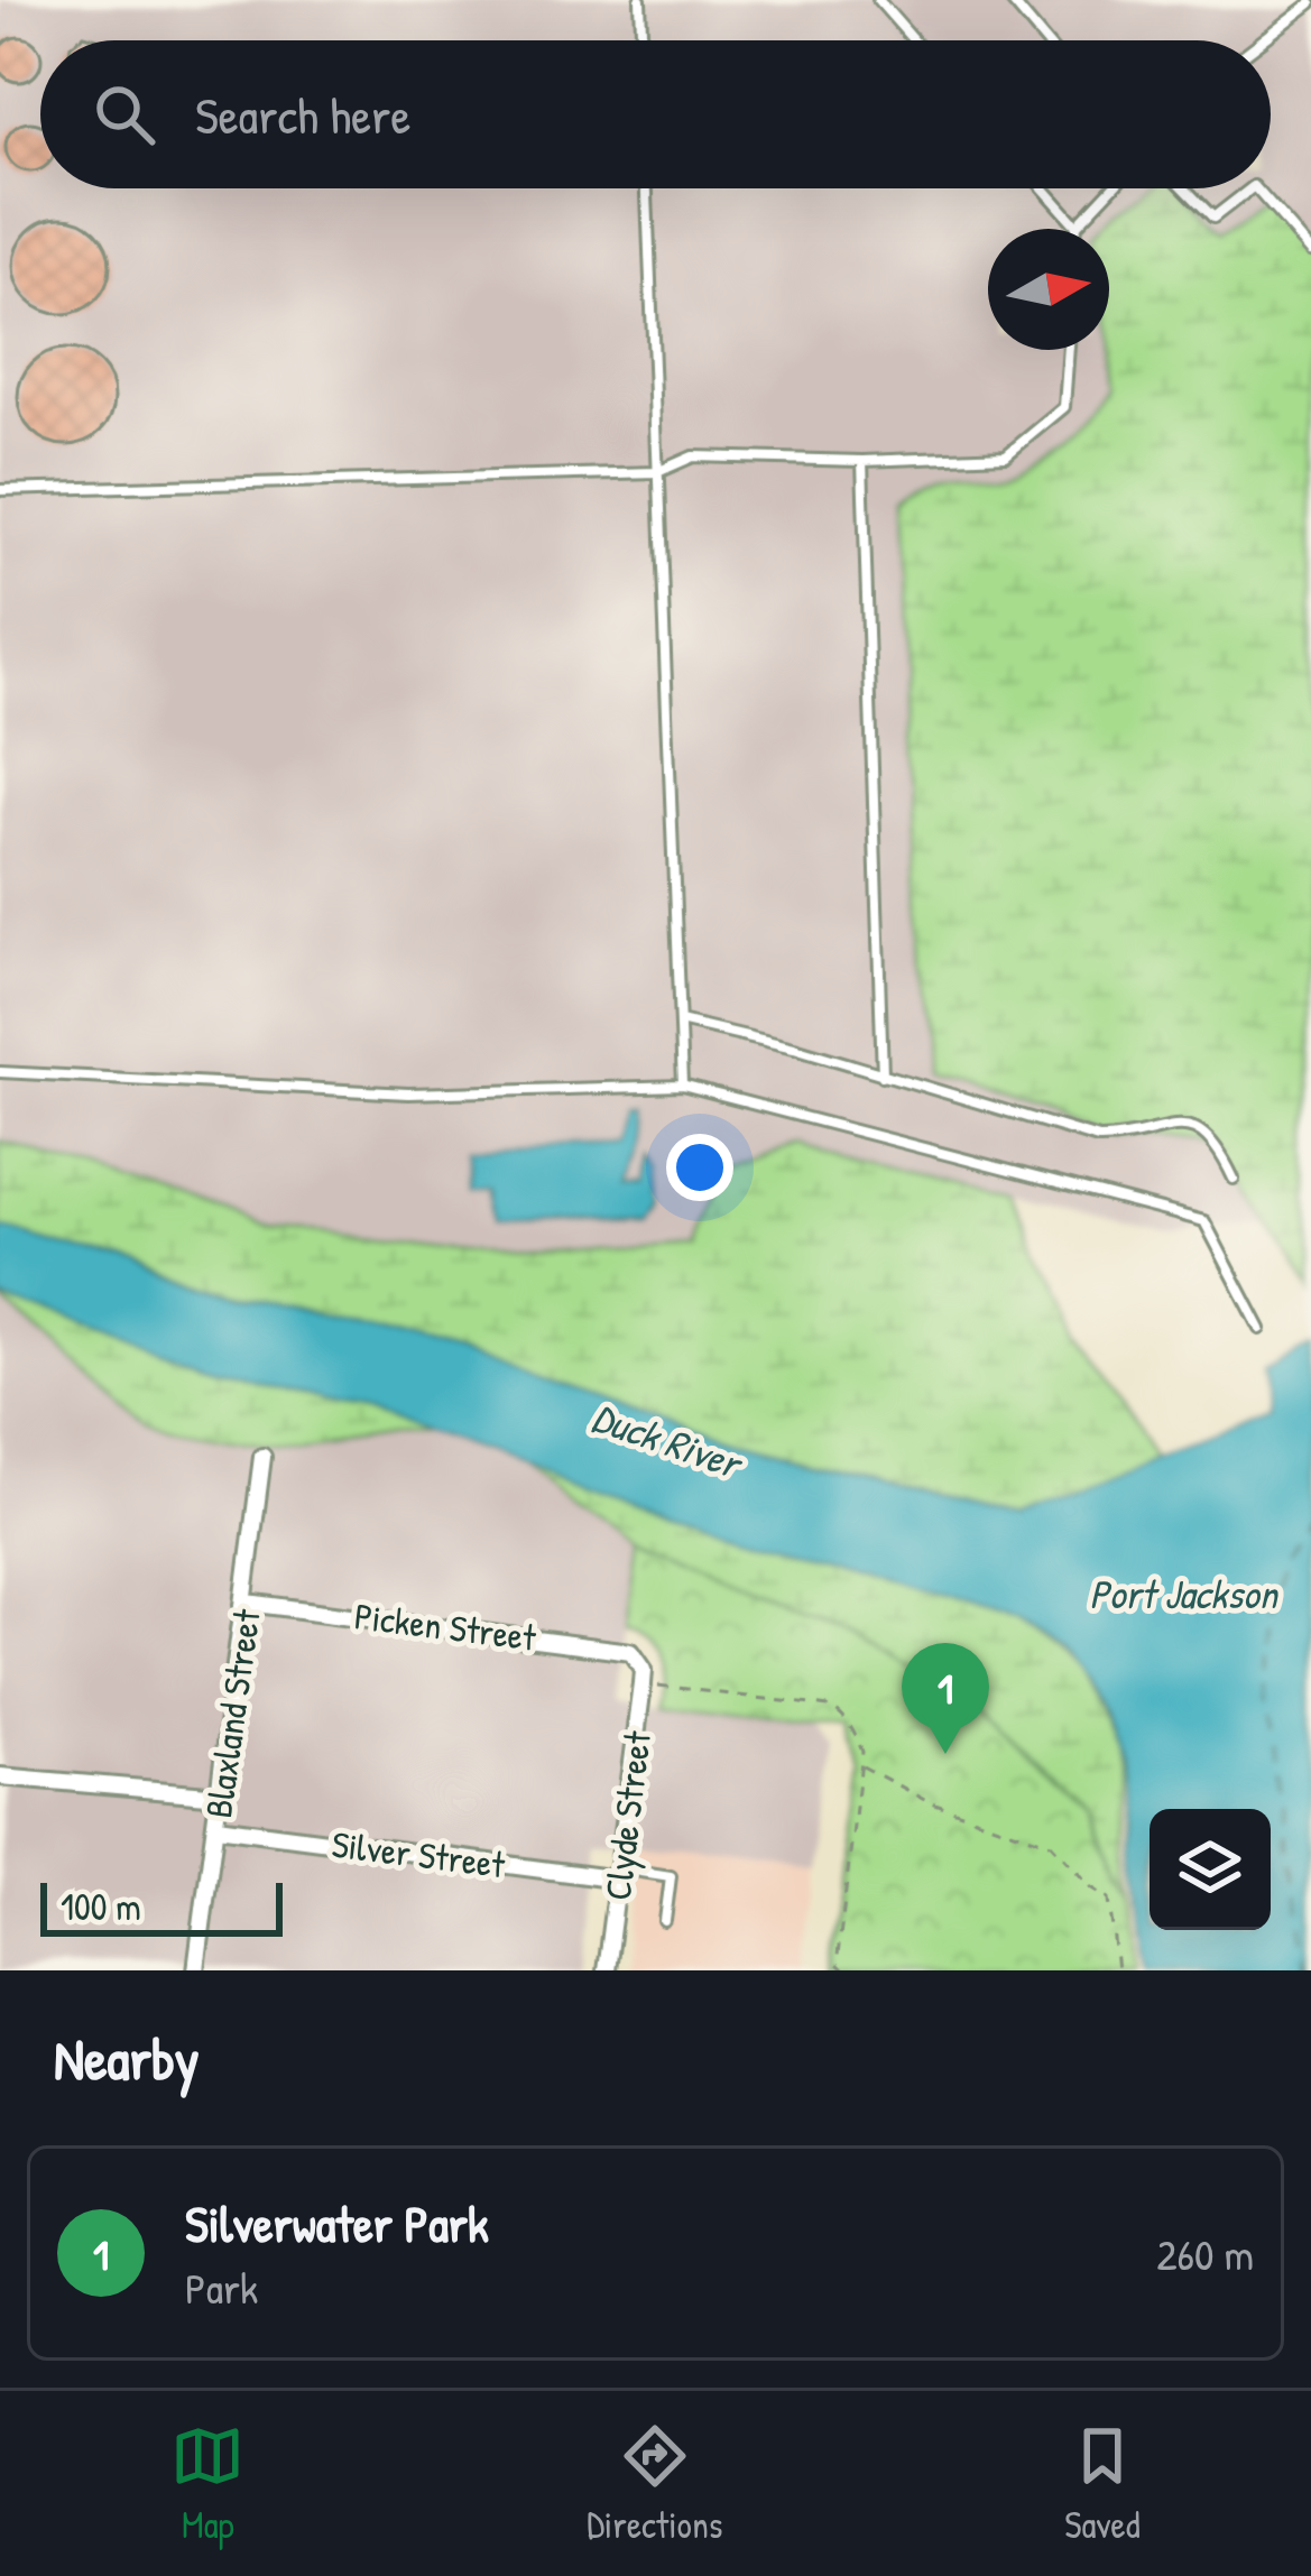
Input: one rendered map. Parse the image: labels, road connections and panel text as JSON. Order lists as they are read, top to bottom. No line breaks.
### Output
{"streets":{"street":["Picken Street","Blaxland Street","Clyde Street","Silver Street"]},"crossings":[["Picken Street","Blaxland Street"],["Picken Street","Clyde Street"],["Blaxland Street","Silver Street"],["Clyde Street","Silver Street"]],"water":["Duck River","Port Jackson"],"scale_bar":"100 m","north":"right","page":{"search":"Search here","pins":"1","scale":"100 m","heading":"Nearby","list":[{"mark":"1","name":"Silverwater Park","note":"Park","value":"260 m"}],"nav":["Map","Directions","Saved"]}}
